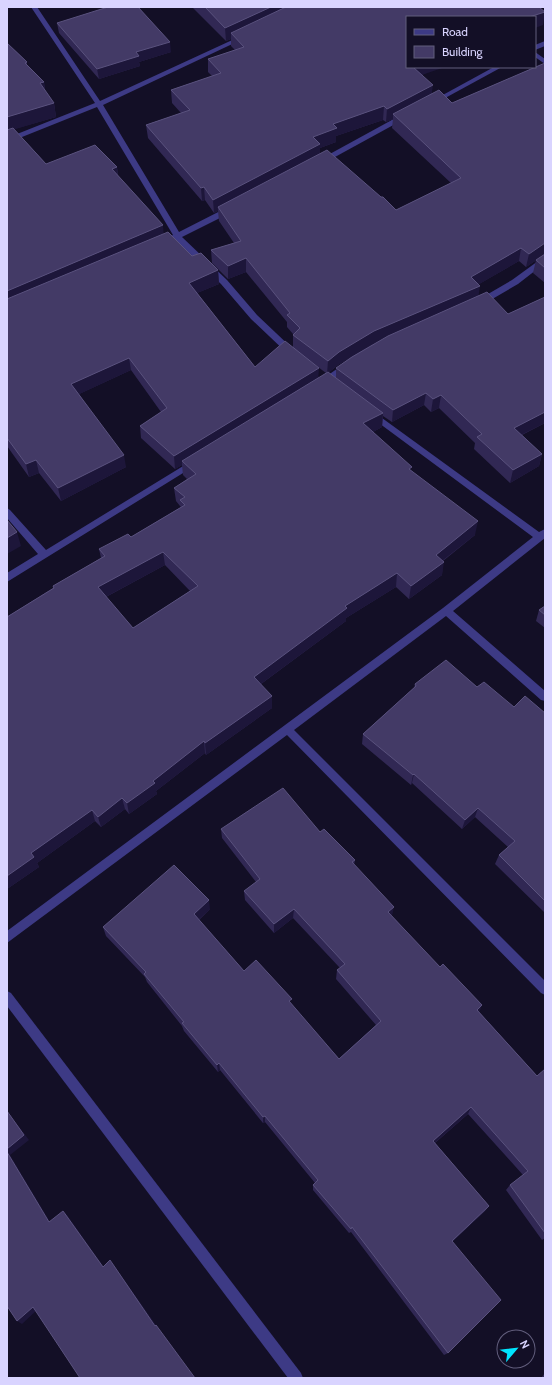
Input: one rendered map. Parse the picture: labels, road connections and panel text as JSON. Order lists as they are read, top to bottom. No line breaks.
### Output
{"legend":["Road","Building"],"north":"top right"}
